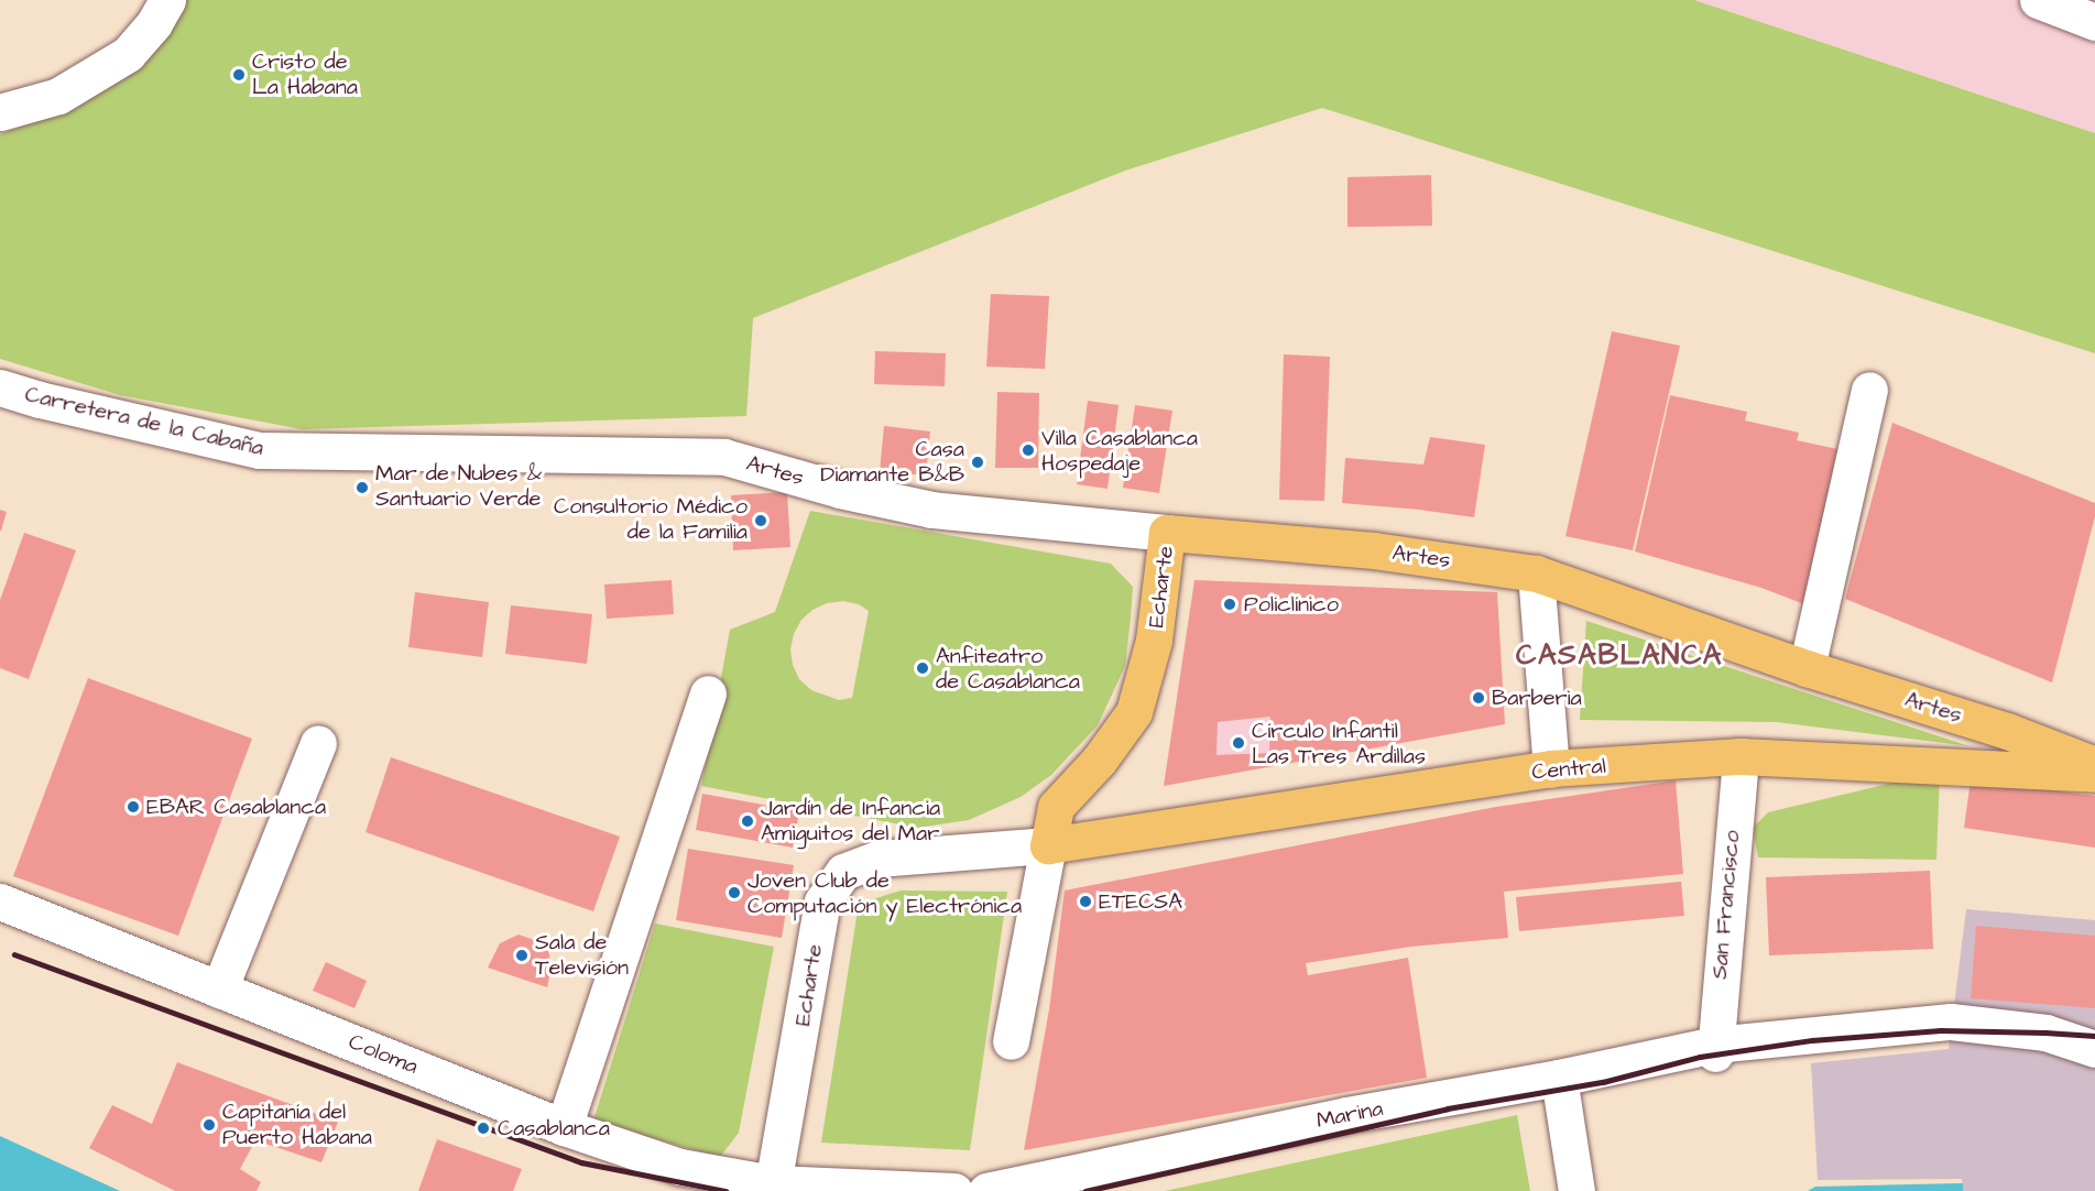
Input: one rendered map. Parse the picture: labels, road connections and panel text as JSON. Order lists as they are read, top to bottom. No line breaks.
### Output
{"streets":{"main road":["Artes","Echarte","Central"],"street":["Carretera de la Cabaña","San Francisco","Coloma","Marina"]},"crossings":[["Carretera de la Cabaña","Artes"],["Artes","Echarte"],["Echarte","Central"],["Echarte","Coloma"],["Central","San Francisco"],["San Francisco","Marina"]],"districts":["CASABLANCA"],"places":["Cristo de La Habana","Villa Casablanca Hospedaje","Casa Diamante B&B","Mar de Nubes & Santuario Verde","Consultorio Médico de la Familia","Policlínico","Anfiteatro de Casablanca","Barberia","Círculo Infantil Las Tres Ardillas","EBAR Casablanca","Jardín de Infancia Amiguitos del Mar","Joven Club de Computación y Electrónica","ETECSA","Sala de Televisión","Capitanía del Puerto Habana","Casablanca"]}
